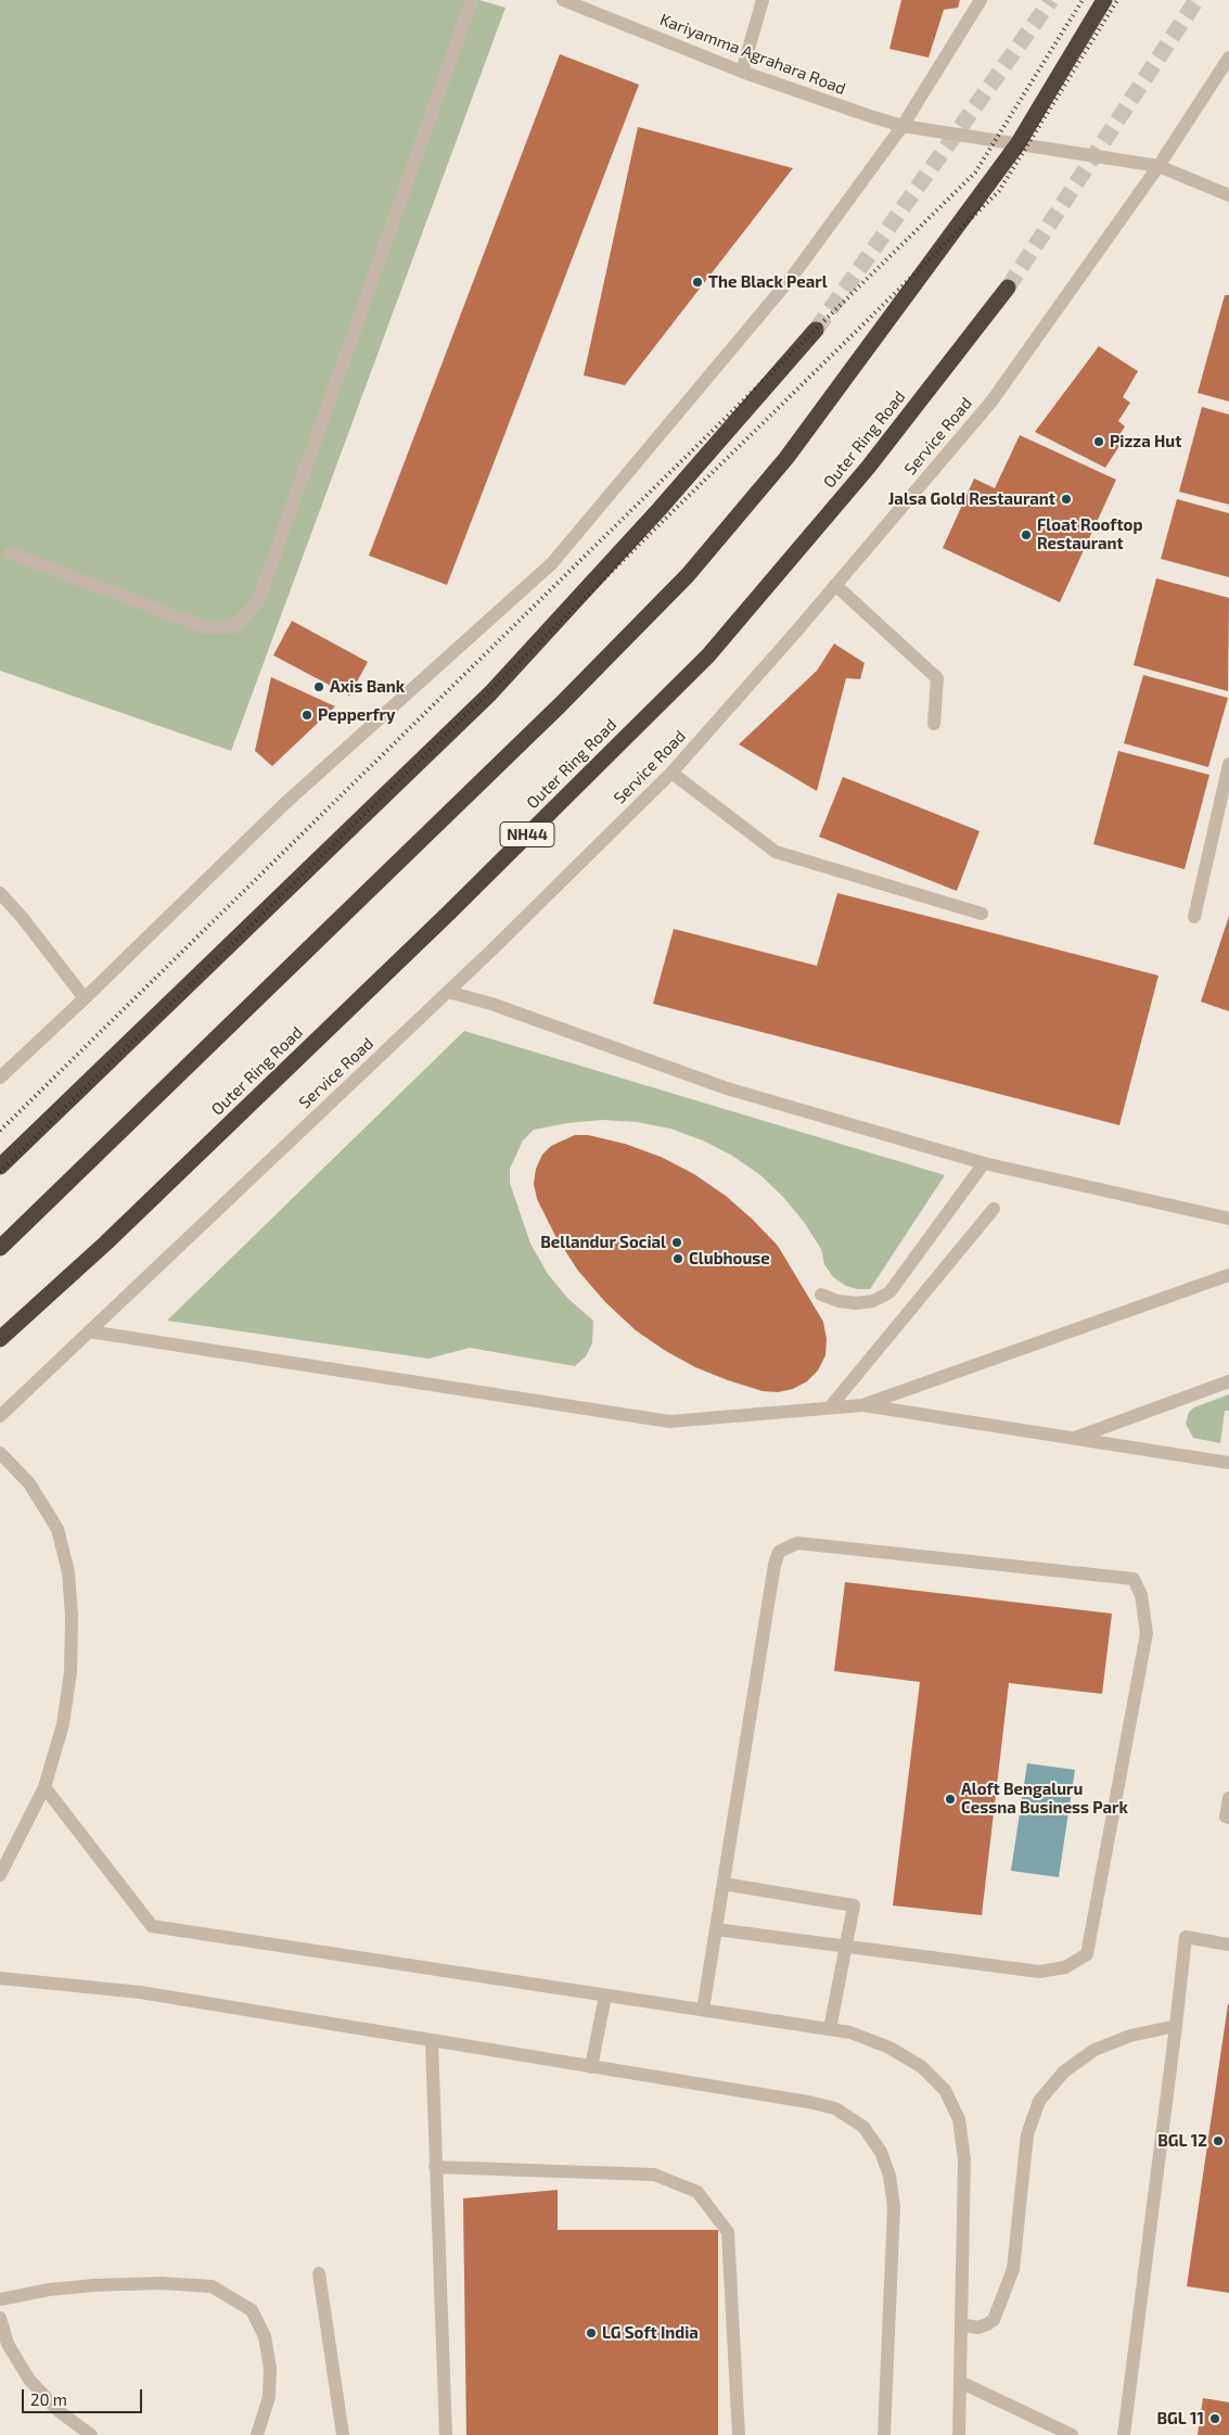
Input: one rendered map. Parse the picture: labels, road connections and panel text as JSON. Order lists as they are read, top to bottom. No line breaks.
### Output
{"streets":{"highway":["Outer Ring Road","NH44"],"street":["Kariyamma Agrahara Road","Service Road"]},"crossings":[["Kariyamma Agrahara Road","Service Road"]],"places":["The Black Pearl","Pizza Hut","Jalsa Gold Restaurant","Float Rooftop Restaurant","Axis Bank","Pepperfry","Bellandur Social","Clubhouse","Aloft Bengaluru Cessna Business Park","BGL 12","LG Soft India","BGL 11"],"scale_bar":"20 m"}
